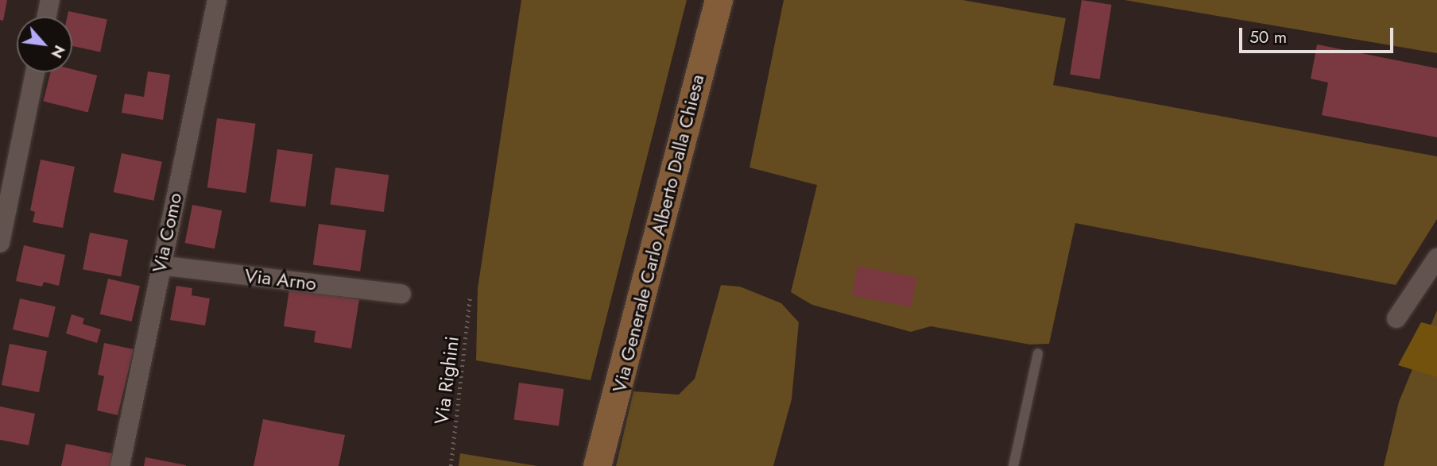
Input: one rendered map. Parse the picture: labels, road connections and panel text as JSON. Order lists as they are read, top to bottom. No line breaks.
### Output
{"streets":{"street":["Via Como","Via Generale Carlo Alberto Dalla Chiesa","Via Arno"],"path":["Via Righini"]},"crossings":[["Via Como","Via Arno"]],"scale_bar":"50 m","north":"bottom right"}
